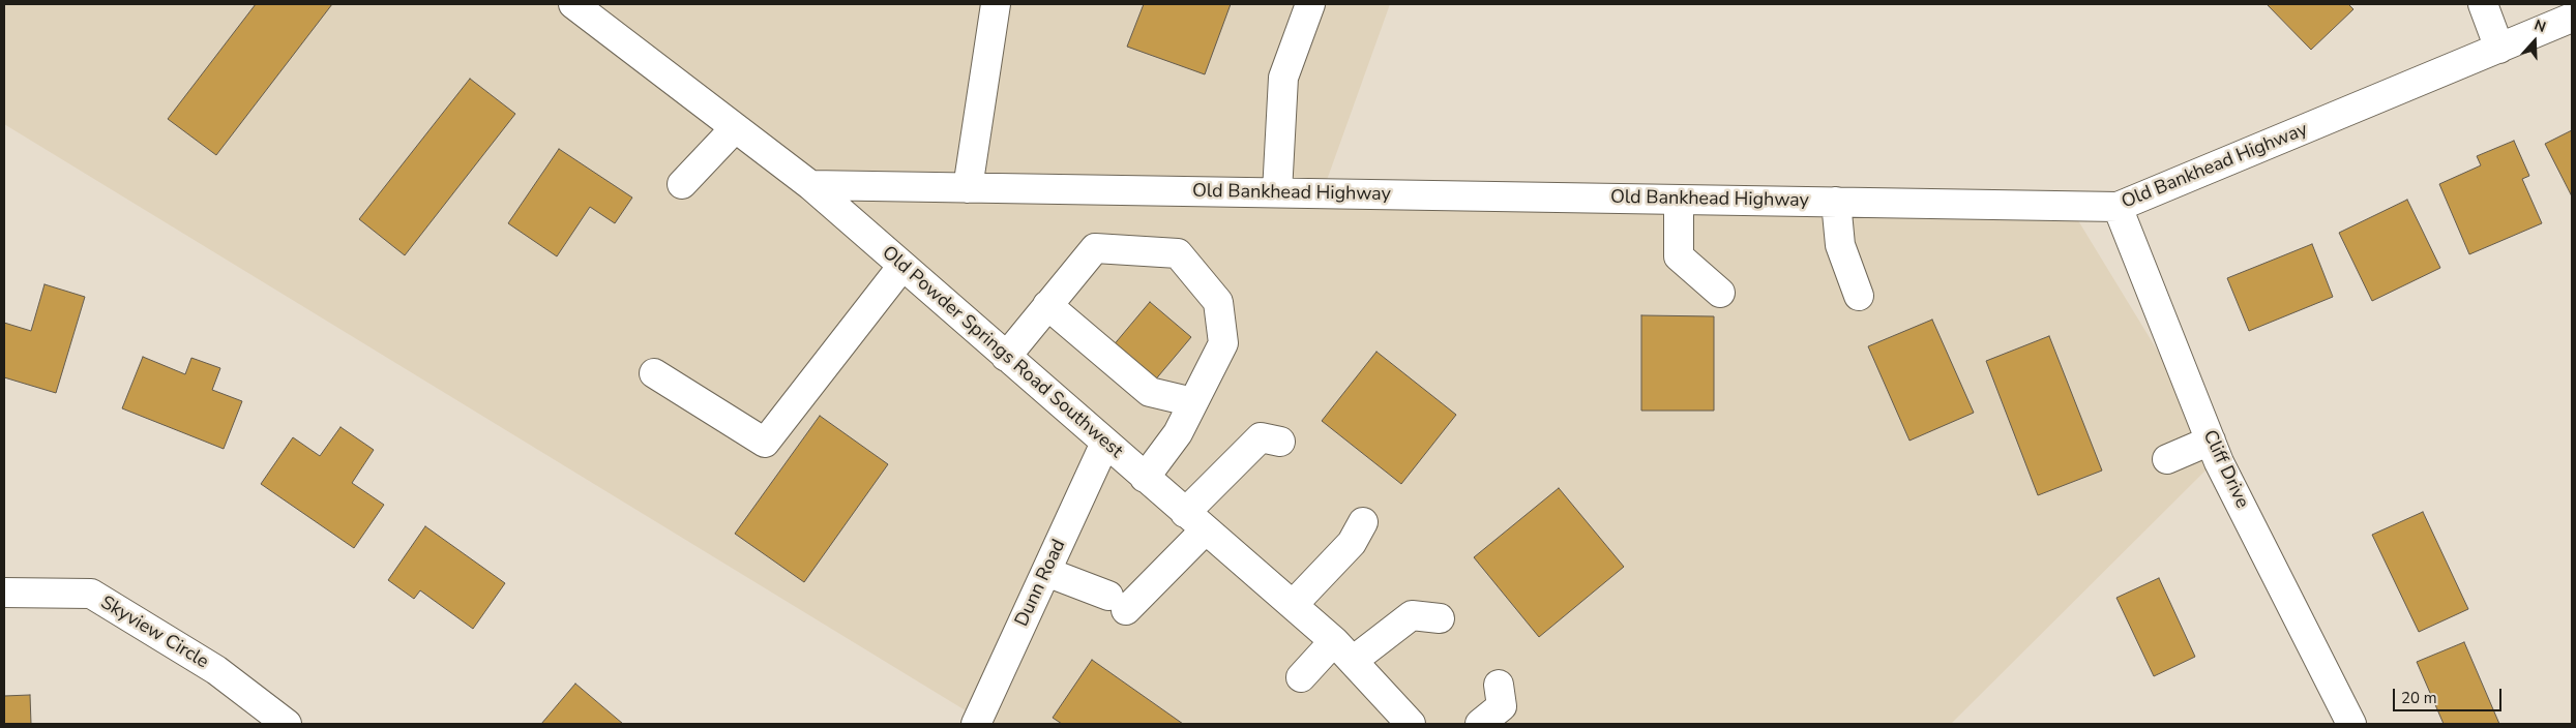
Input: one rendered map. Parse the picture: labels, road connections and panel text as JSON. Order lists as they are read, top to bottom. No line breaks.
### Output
{"streets":{"street":["Old Bankhead Highway","Old Powder Springs Road Southwest","Cliff Drive","Dunn Road","Skyview Circle"]},"crossings":[["Old Bankhead Highway","Old Powder Springs Road Southwest"],["Old Bankhead Highway","Cliff Drive"],["Old Powder Springs Road Southwest","Dunn Road"]],"scale_bar":"20 m","north":"top"}
